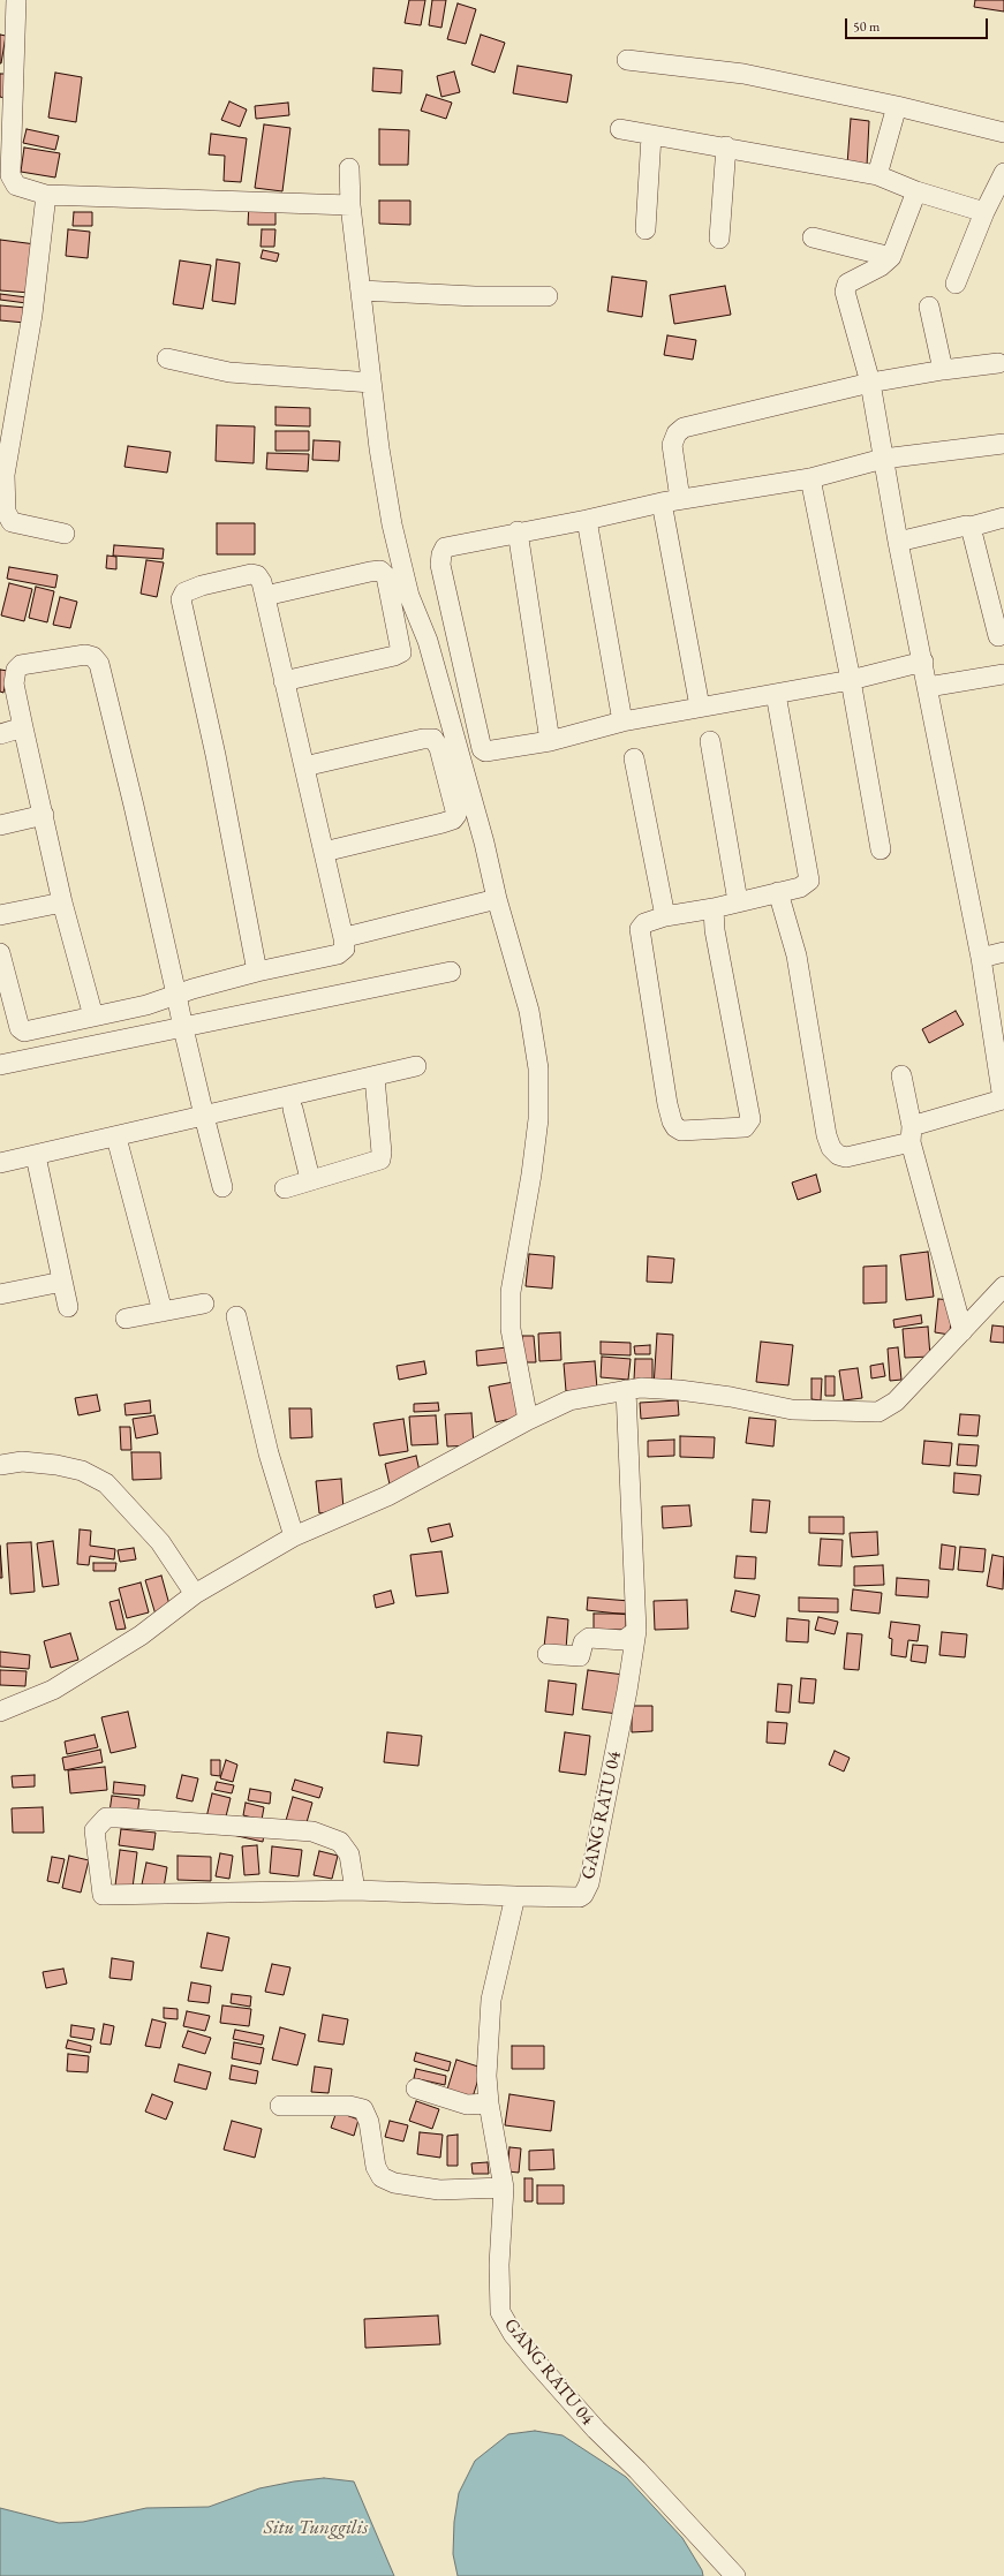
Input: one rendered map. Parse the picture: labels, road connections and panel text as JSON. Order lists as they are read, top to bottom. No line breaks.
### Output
{"streets":{"street":["GANG RATU 04"]},"water":["Situ Tunggilis"],"scale_bar":"50 m"}
